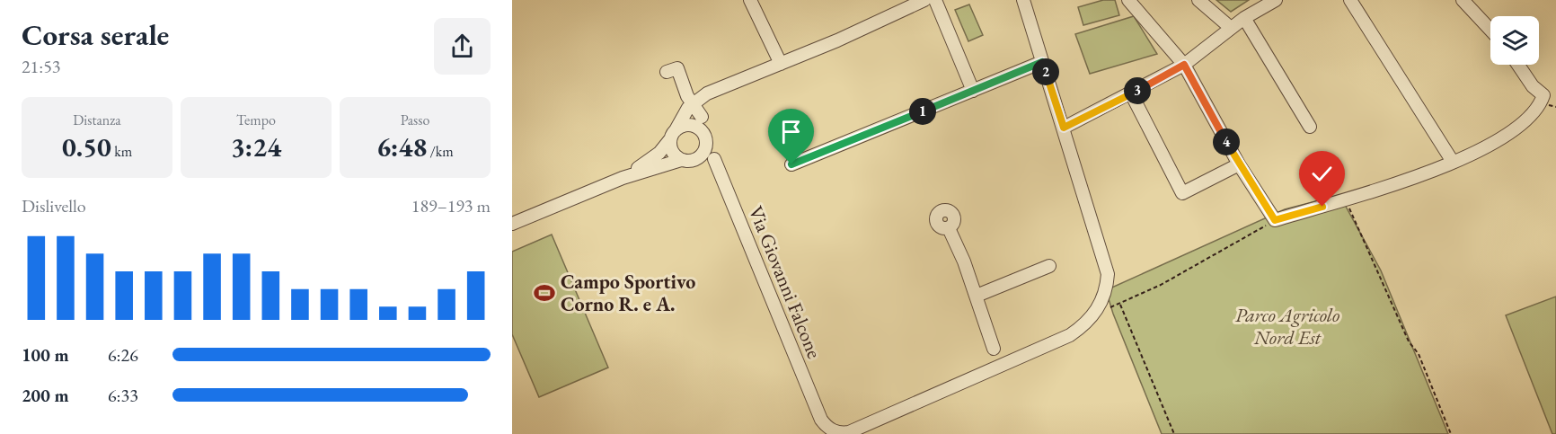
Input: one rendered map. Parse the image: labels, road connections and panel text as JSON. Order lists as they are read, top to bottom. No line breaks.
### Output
{"streets":{"street":["Via Giovanni Falcone"]},"parks":["Parco Agricolo Nord Est"],"places":{"sports":["Campo Sportivo Corno R. e A."]},"page":{"heading":["Corsa serale","21:53"],"pins":["2","3","1","4"],"stats":[["Distanza","0.50 km"],["Tempo","3:24"],["Passo","6:48 /km"]],"chart":["Dislivello","189–193 m"],"list":[{"name":"100 m","note":"6:26"},{"name":"200 m","note":"6:33"}]}}
